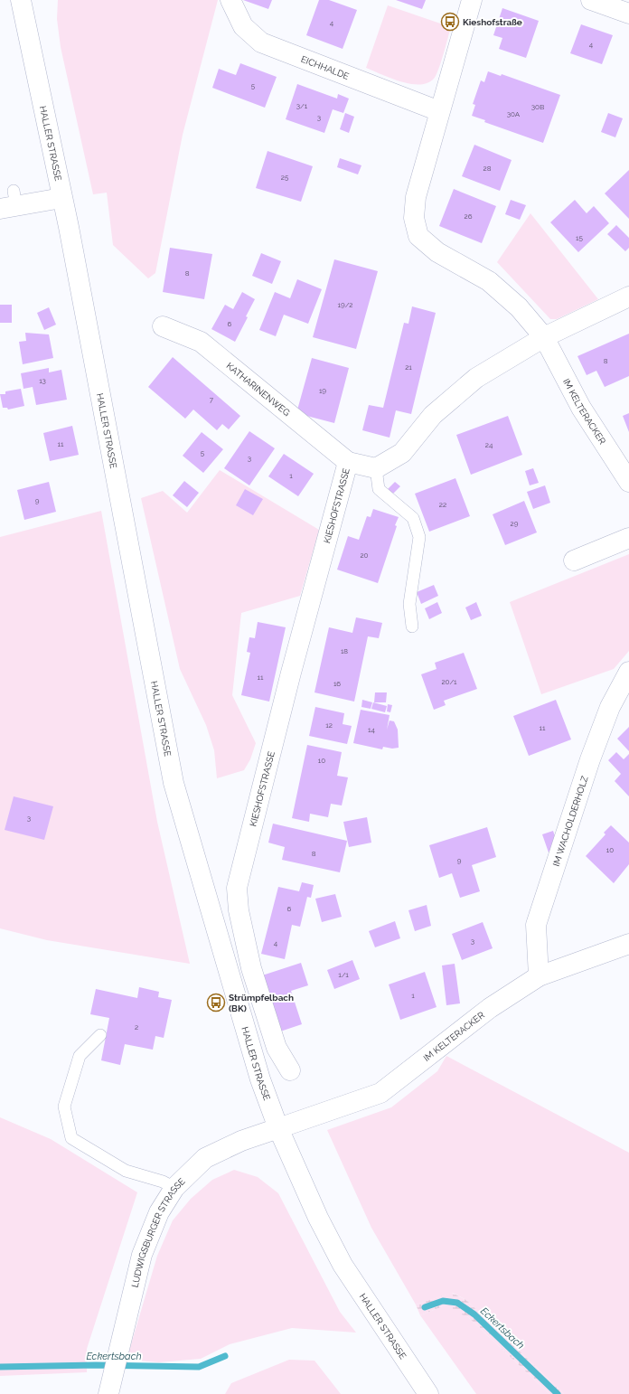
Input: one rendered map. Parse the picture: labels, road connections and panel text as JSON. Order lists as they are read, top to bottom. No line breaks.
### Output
{"streets":{"street":["EICHHALDE","HALLER STRASSE","KATHARINENWEG","IM KELTERACKER","KIESHOFSTRASSE","IM WACHOLDERHOLZ","LUDWIGSBURGER STRASSE"]},"crossings":[["HALLER STRASSE","IM KELTERACKER"],["HALLER STRASSE","LUDWIGSBURGER STRASSE"],["KATHARINENWEG","KIESHOFSTRASSE"],["IM KELTERACKER","IM WACHOLDERHOLZ"],["IM KELTERACKER","LUDWIGSBURGER STRASSE"]],"water":["Eckertsbach"],"places":{"bus stop":["Kieshofstraße","Strümpfelbach (BK)"]},"house_numbers":["4","4","5","3/1","30B","30A","3","28","25","26","15","8","19/2","6","8","21","13","19","7","11","24","5","3","1","9","22","29","20","18","11","20/1","16","12","11","14","10","3","10","8","9","6","3","4","1/1","1","2"]}
